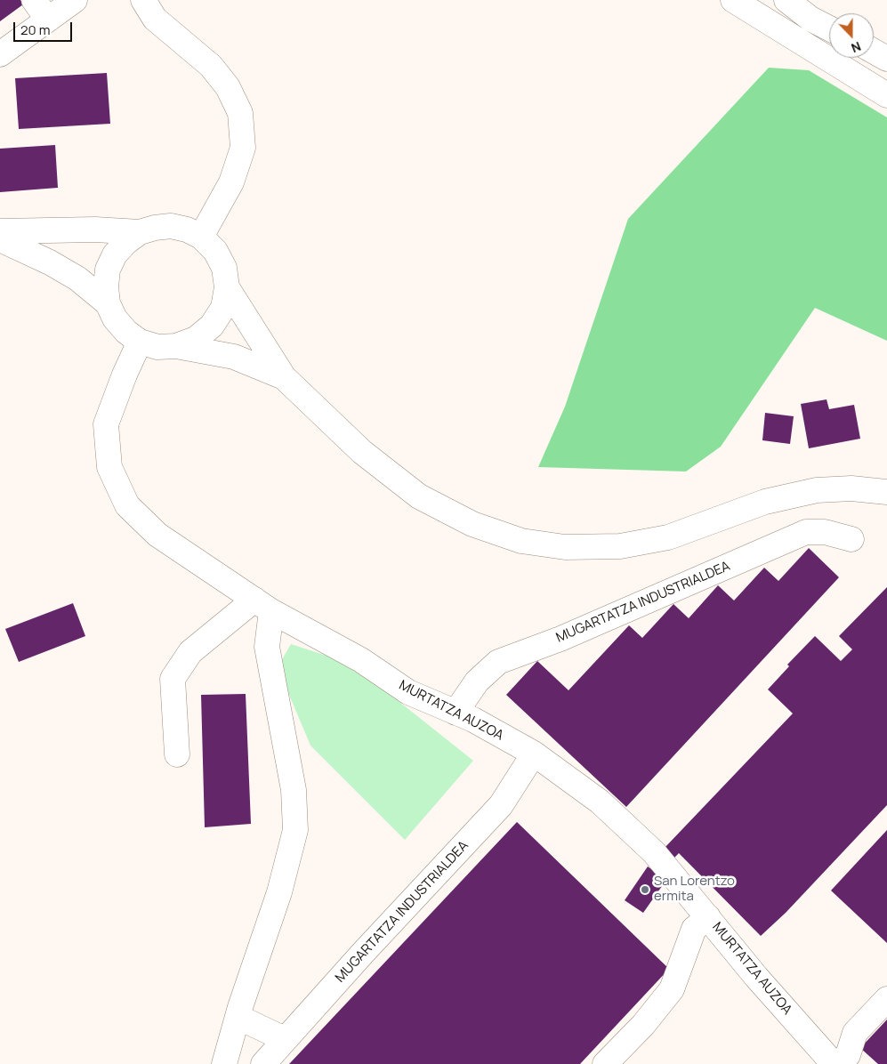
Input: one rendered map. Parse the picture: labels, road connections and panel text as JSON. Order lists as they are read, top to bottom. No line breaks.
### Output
{"streets":{"main road":["MUGARTATZA INDUSTRIALDEA","MURTATZA AUZOA"]},"crossings":[["MUGARTATZA INDUSTRIALDEA","MURTATZA AUZOA"]],"places":["San Lorentzo ermita"],"scale_bar":"20 m","north":"bottom"}
